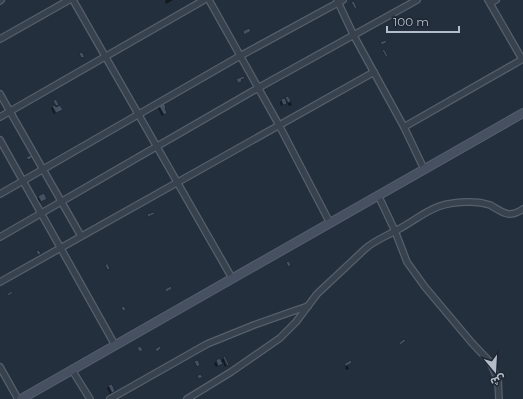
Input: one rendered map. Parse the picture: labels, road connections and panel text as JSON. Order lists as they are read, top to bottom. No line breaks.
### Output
{"scale_bar":"100 m","north":"bottom"}
